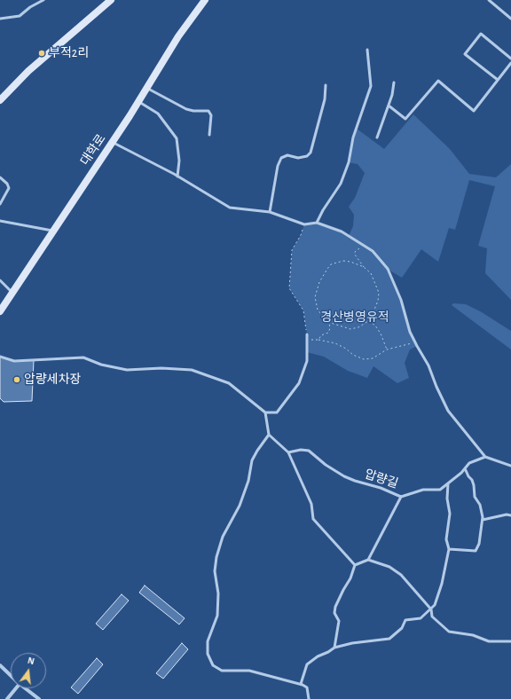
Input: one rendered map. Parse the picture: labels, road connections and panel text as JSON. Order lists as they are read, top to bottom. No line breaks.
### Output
{"streets":{"main road":["대학로"],"lane":["압량길"]},"parks":["경산병영유적"],"places":["부적2리","압량세차장"],"north":"top"}
